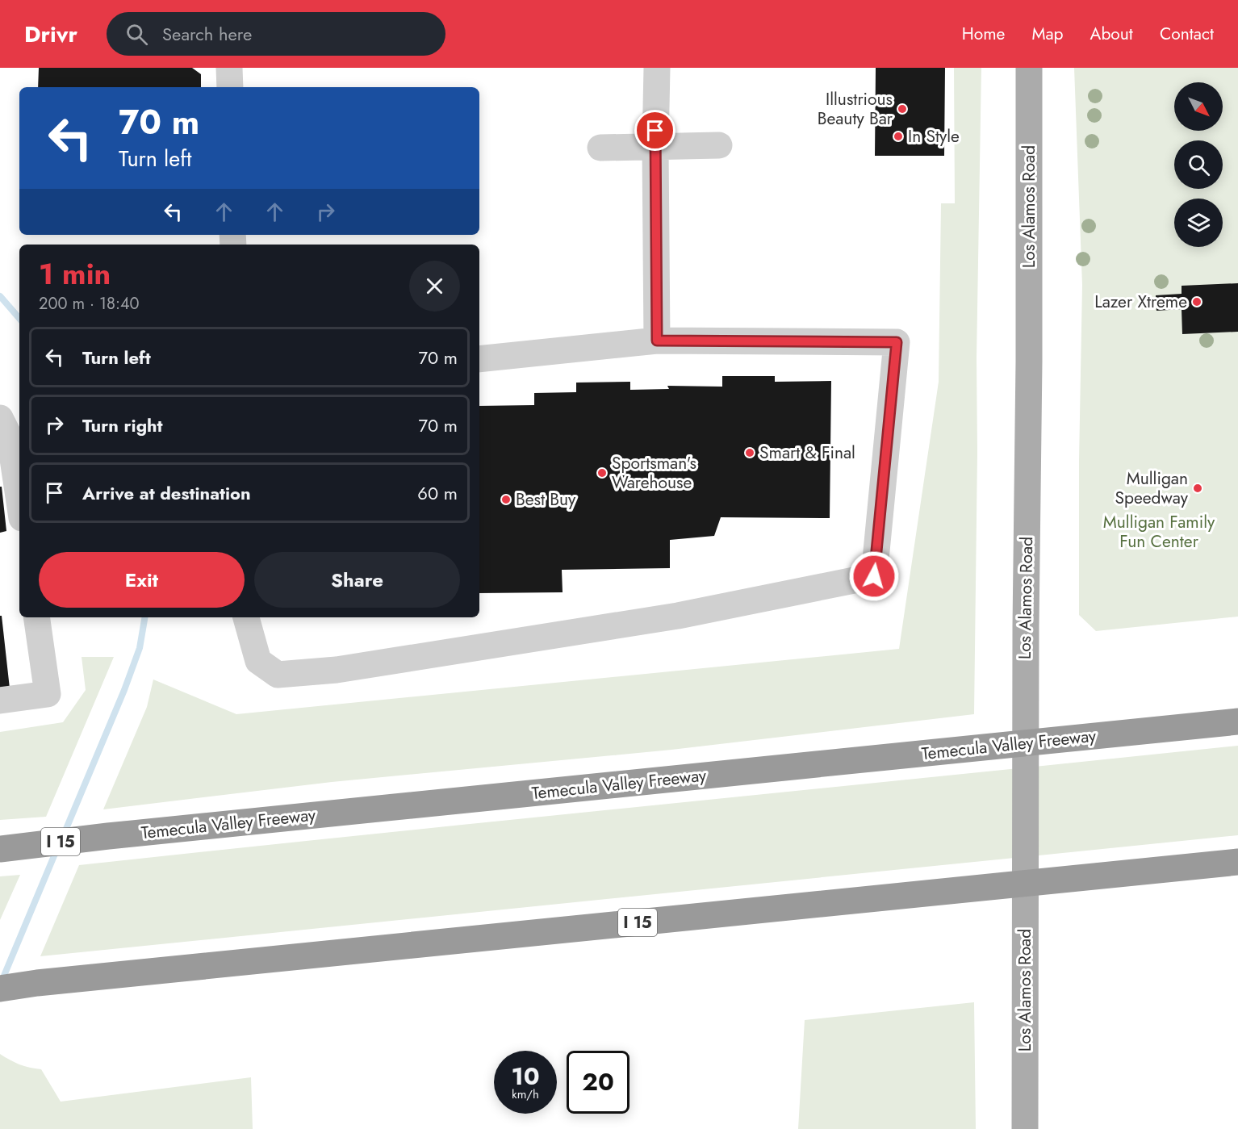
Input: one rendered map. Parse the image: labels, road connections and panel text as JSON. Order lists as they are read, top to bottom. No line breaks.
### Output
{"streets":{"highway":["Temecula Valley Freeway","I 15"],"main road":["Los Alamos Road"]},"parks":["Mulligan Family Fun Center"],"places":["Illustrious Beauty Bar","In Style","Lazer Xtreme","Smart & Final","Sportsman's Warehouse","Mulligan Speedway","Best Buy"],"north":"bottom right","page":{"header":"Drivr","search":"Search here","nav":["Home","Map","About","Contact"],"turn":["70 m","Turn left"],"heading":["1 min","200 m · 18:40"],"list":[{"name":"Turn left","value":"70 m"},{"name":"Turn right","value":"70 m"},{"name":"Arrive at destination","value":"60 m"}],"buttons":["Exit","Share"],"speed":"10 km/h","limit":"20"}}
